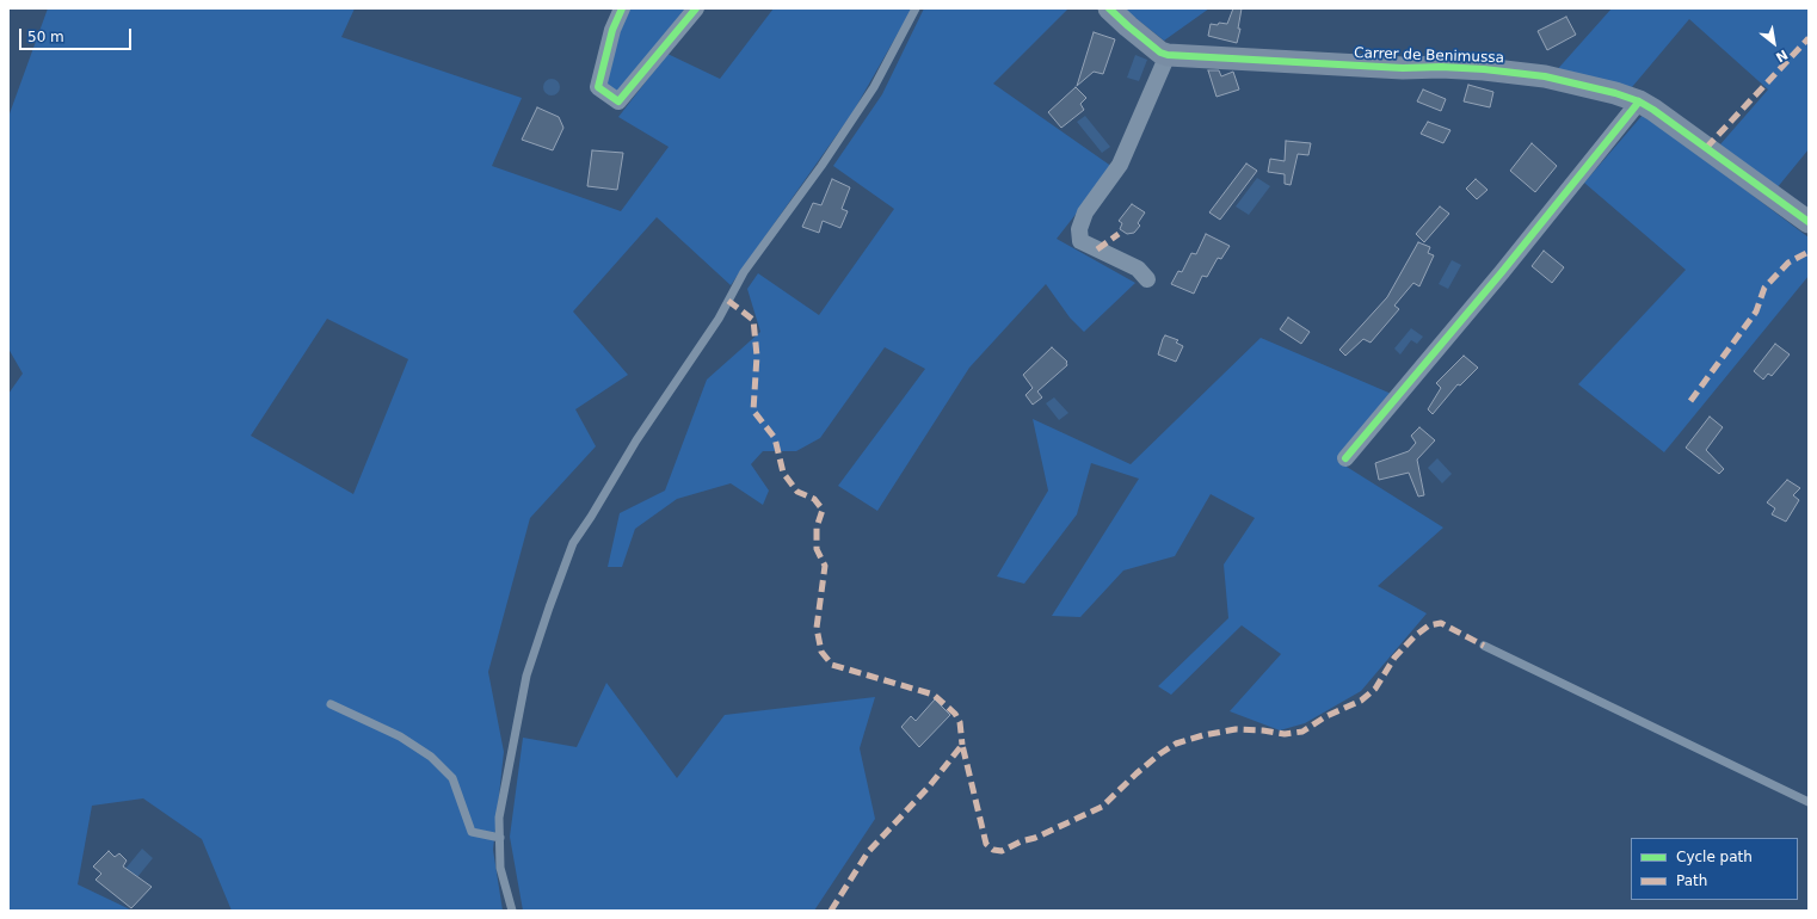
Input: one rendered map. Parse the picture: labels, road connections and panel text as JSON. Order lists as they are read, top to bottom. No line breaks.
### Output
{"streets":{"street":["Carrer de Benimussa"]},"legend":["Cycle path","Path"],"scale_bar":"50 m","north":"bottom right"}
